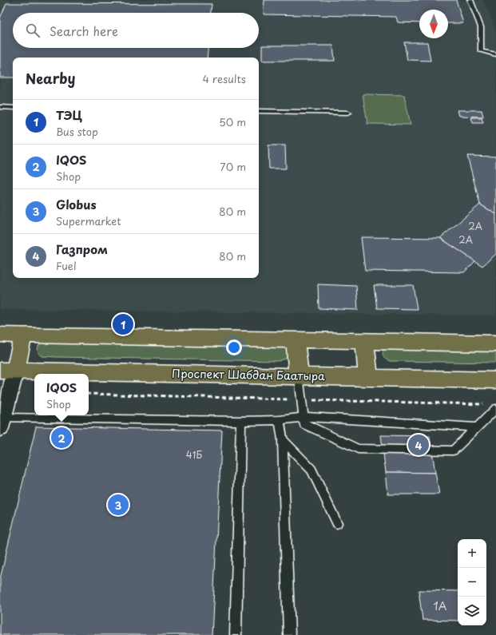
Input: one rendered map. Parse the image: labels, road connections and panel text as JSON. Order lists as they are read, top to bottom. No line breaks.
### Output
{"streets":{"main road":["Проспект Шабдан Баатыра"]},"house_numbers":["2А","2А","41Б","1А"],"north":"bottom","page":{"search":"Search here","heading":["Nearby","4 results"],"list":[{"mark":"1","name":"ТЭЦ","note":"Bus stop","value":"50 m"},{"mark":"2","name":"IQOS","note":"Shop","value":"70 m"},{"mark":"3","name":"Globus","note":"Supermarket","value":"80 m"},{"mark":"4","name":"Газпром","note":"Fuel","value":"80 m"}],"pins":["1","2","4","3"],"popup":["IQOS","Shop"],"map_buttons":["+","−"]}}
